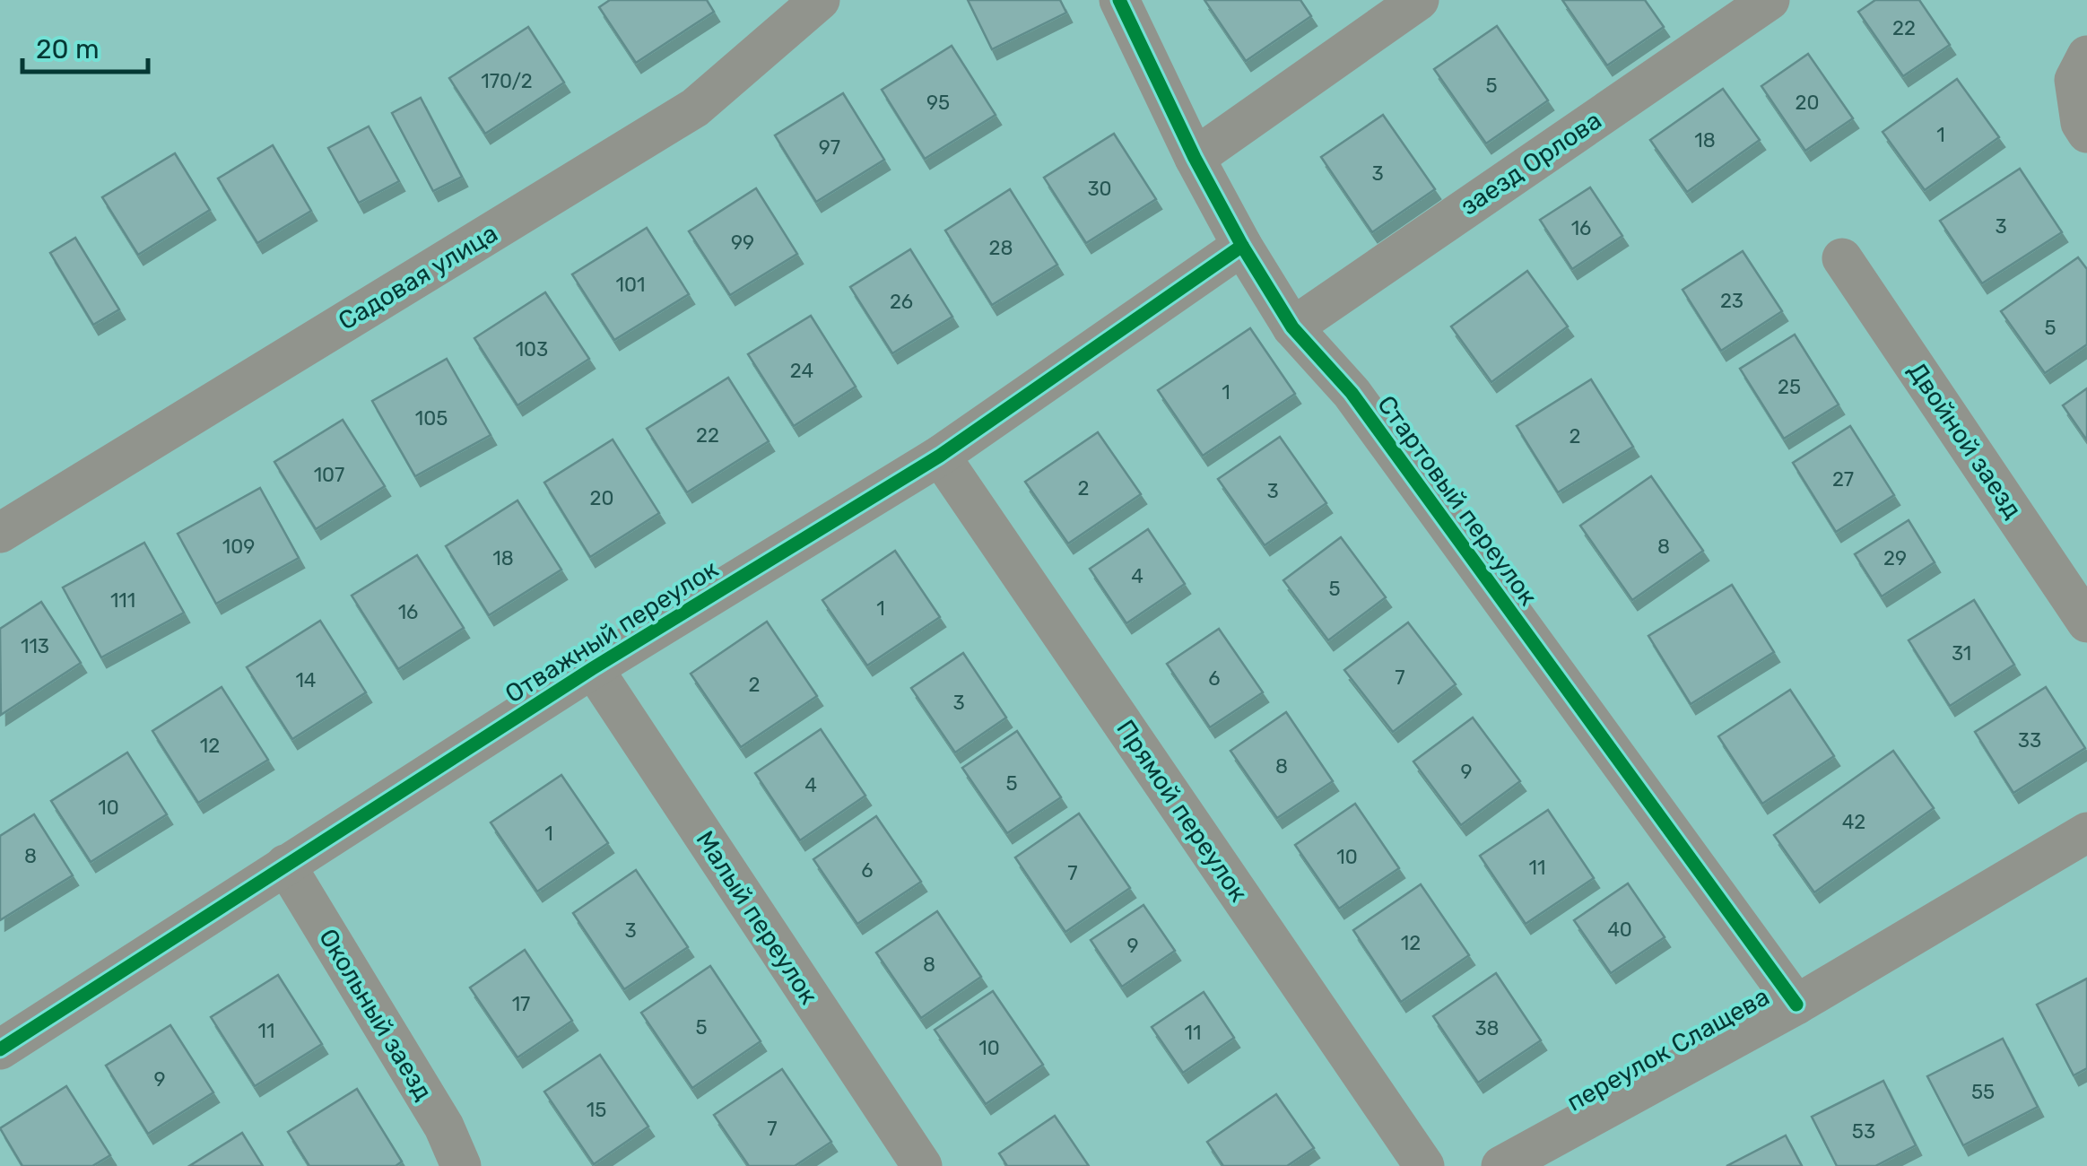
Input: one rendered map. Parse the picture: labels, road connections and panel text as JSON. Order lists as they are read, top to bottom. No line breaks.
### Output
{"streets":{"street":["заезд Орлова","Садовая улица","Двойной заезд","Стартовый переулок","Отважный переулок","Прямой переулок","Малый переулок","Окольный заезд","переулок Слащева"]},"crossings":[["заезд Орлова","Стартовый переулок"],["Стартовый переулок","Отважный переулок"],["Стартовый переулок","переулок Слащева"],["Отважный переулок","Прямой переулок"],["Отважный переулок","Малый переулок"],["Отважный переулок","Окольный заезд"]],"house_numbers":["22","170/2","5","95","20","1","18","97","3","30","3","16","99","28","101","23","26","5","103","24","25","1","105","22","2","107","27","2","3","20","109","8","18","29","4","5","111","1","16","113","31","7","6","14","2","3","33","12","8","9","5","4","10","42","1","8","10","11","6","7","40","3","12","9","8","17","5","38","11","11","10","9","55","15","7","53"],"scale_bar":"20 m"}
